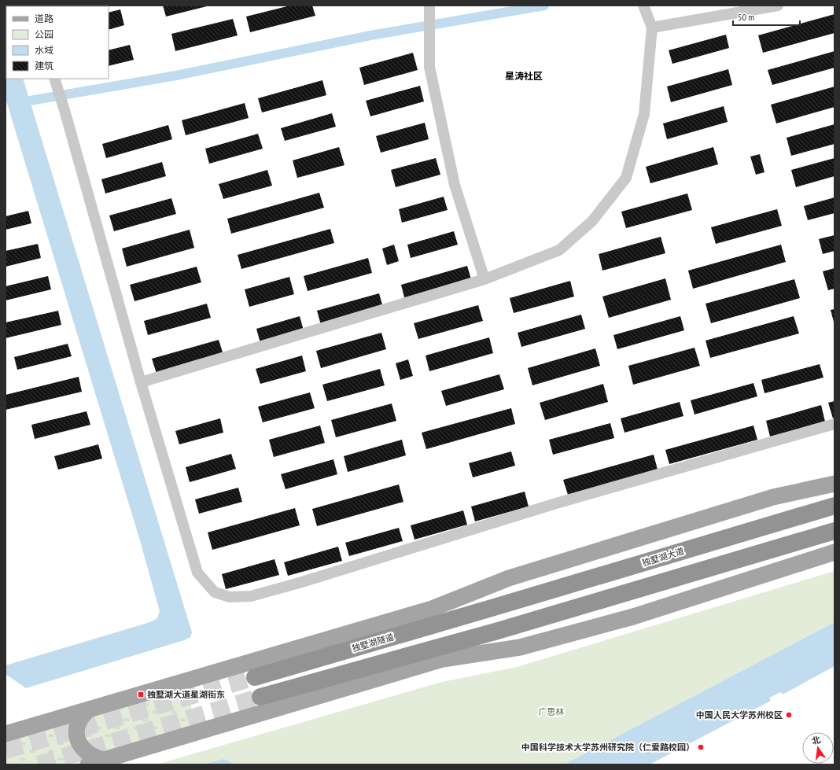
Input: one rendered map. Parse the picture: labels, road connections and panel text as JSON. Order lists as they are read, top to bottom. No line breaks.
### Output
{"streets":{"highway":["独墅湖大道","独墅湖隧道"]},"crossings":[["独墅湖大道","独墅湖隧道"]],"districts":["星涛社区"],"parks":["广思林"],"places":{"transit":["独墅湖大道星湖街东"],"other":["中国人民大学苏州校区","中国科学技术大学苏州研究院（仁爱路校园）"]},"legend":["道路","公园","水域","建筑"],"scale_bar":"50 m","north":"top"}
